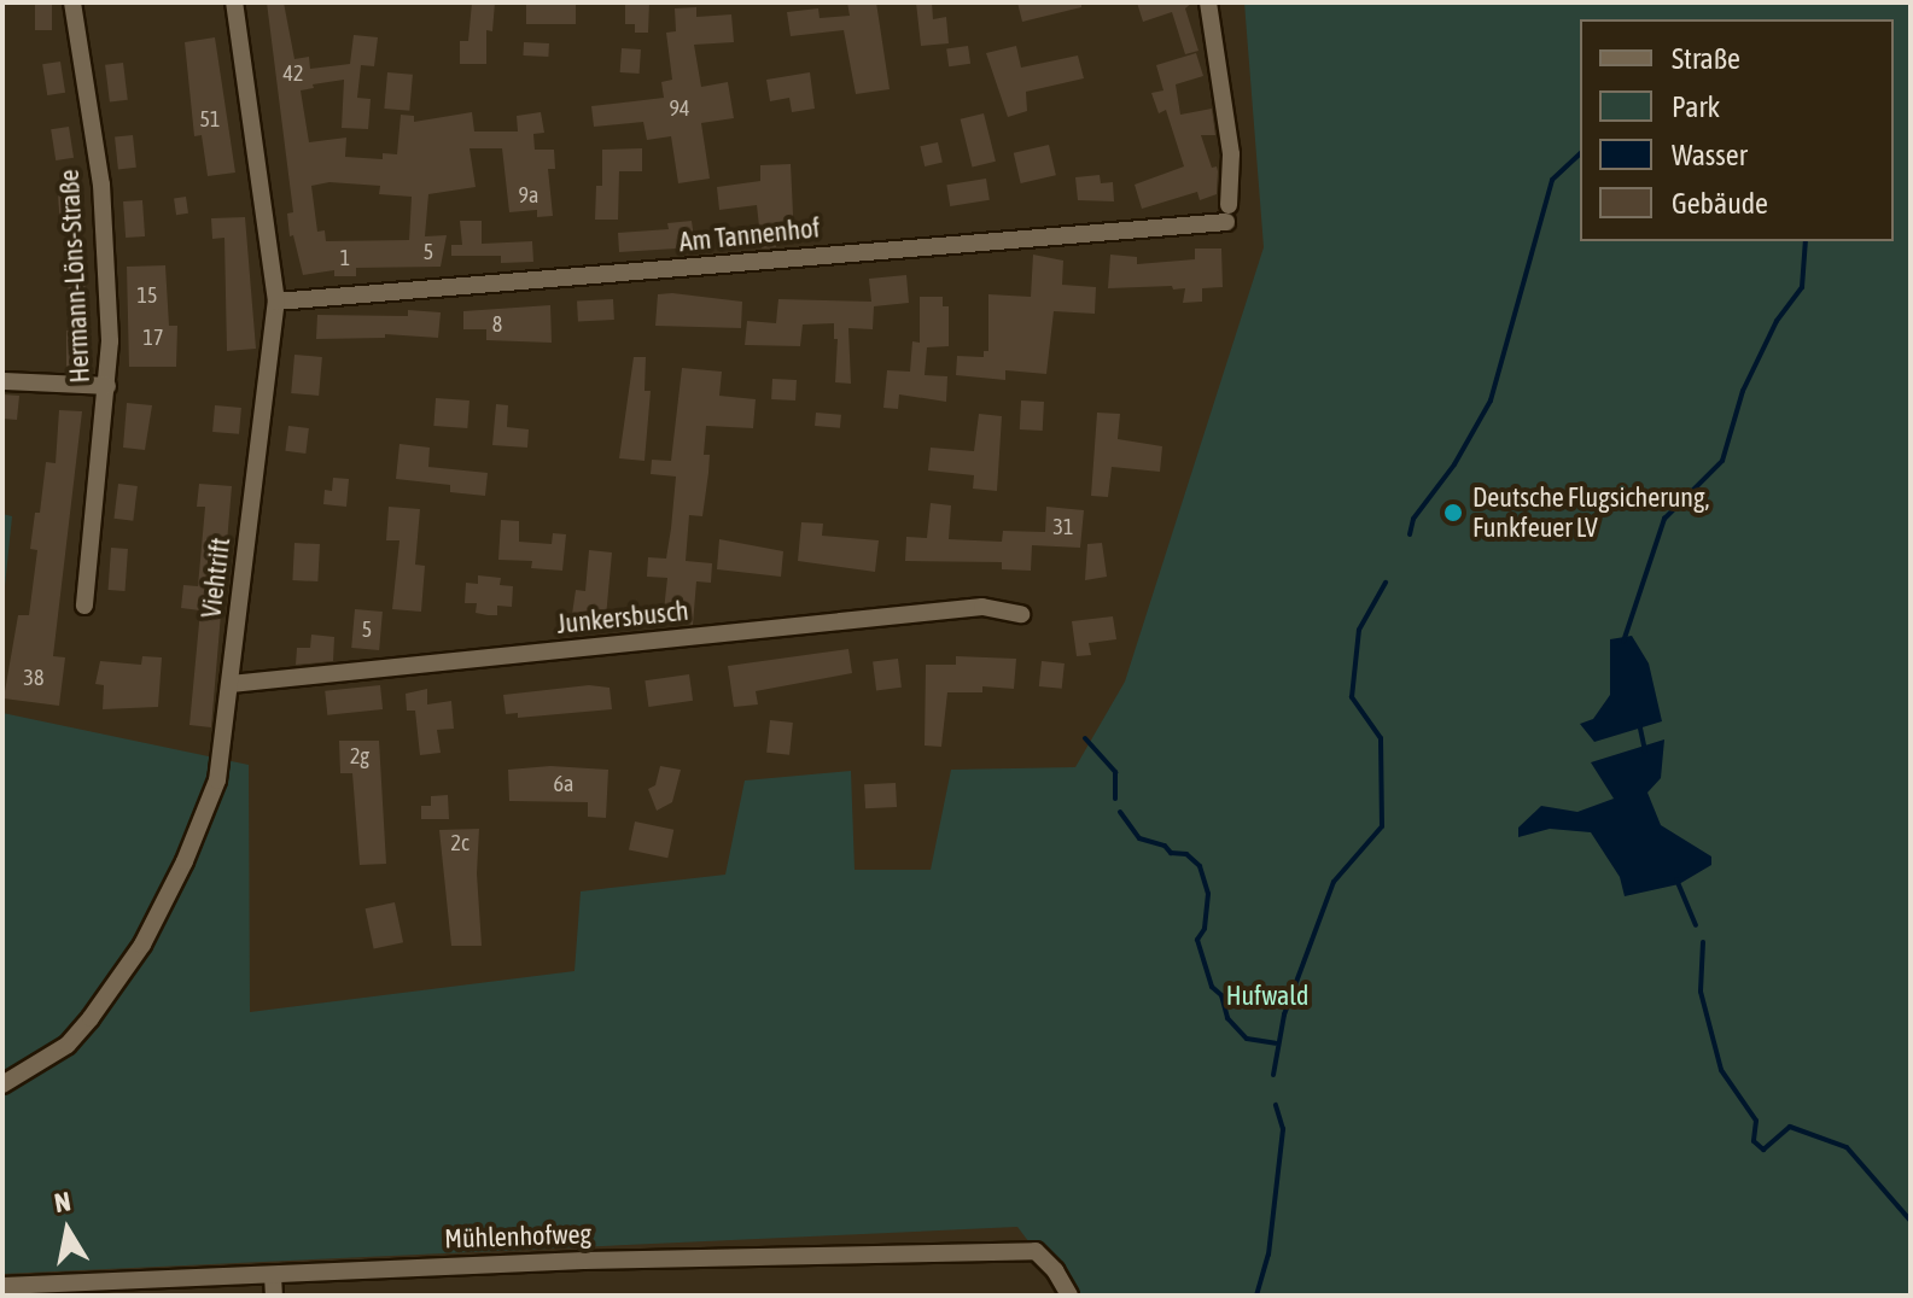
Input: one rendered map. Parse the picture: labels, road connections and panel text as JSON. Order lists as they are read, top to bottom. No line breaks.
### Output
{"streets":{"street":["Am Tannenhof","Hermann-Löns-Straße","Viehtrift","Junkersbusch","Mühlenhofweg"]},"crossings":[["Am Tannenhof","Viehtrift"],["Viehtrift","Junkersbusch"]],"parks":["Hufwald"],"places":["Deutsche Flugsicherung, Funkfeuer LV"],"house_numbers":["42","94","51","9a","5","1","15","8","17","31","5","38","2g","6a","2c"],"legend":["Straße","Park","Wasser","Gebäude"],"north":"top"}
